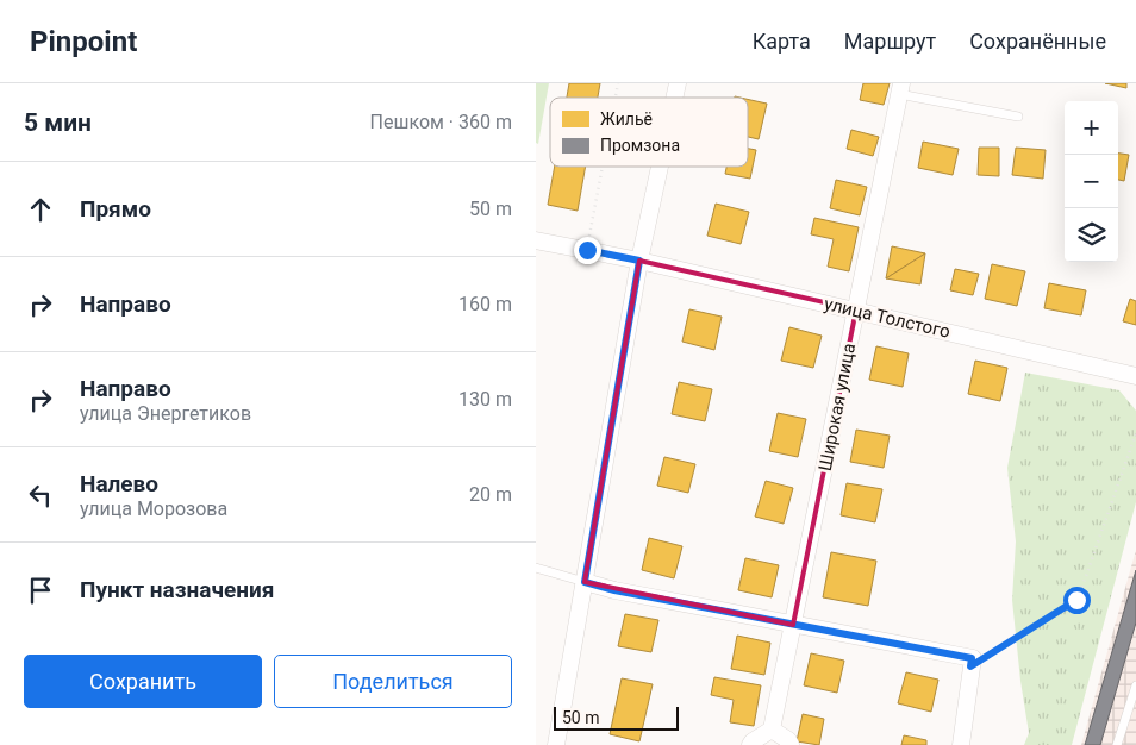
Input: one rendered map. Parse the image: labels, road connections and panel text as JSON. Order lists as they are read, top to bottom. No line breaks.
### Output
{"streets":{"street":["улица Толстого","Широкая улица"]},"crossings":[["улица Толстого","Широкая улица"]],"legend":["Жильё","Промзона"],"scale_bar":"50 m","page":{"header":"Pinpoint","nav":["Карта","Маршрут","Сохранённые"],"heading":["5 мин","Пешком · 360 m"],"map_buttons":["+","−"],"list":[["Прямо","50 m"],["Направо","160 m"],["Направо","улица Энергетиков","130 m"],["Налево","улица Морозова","20 m"],"Пункт назначения"],"buttons":["Сохранить","Поделиться"],"scale":"50 m"}}
